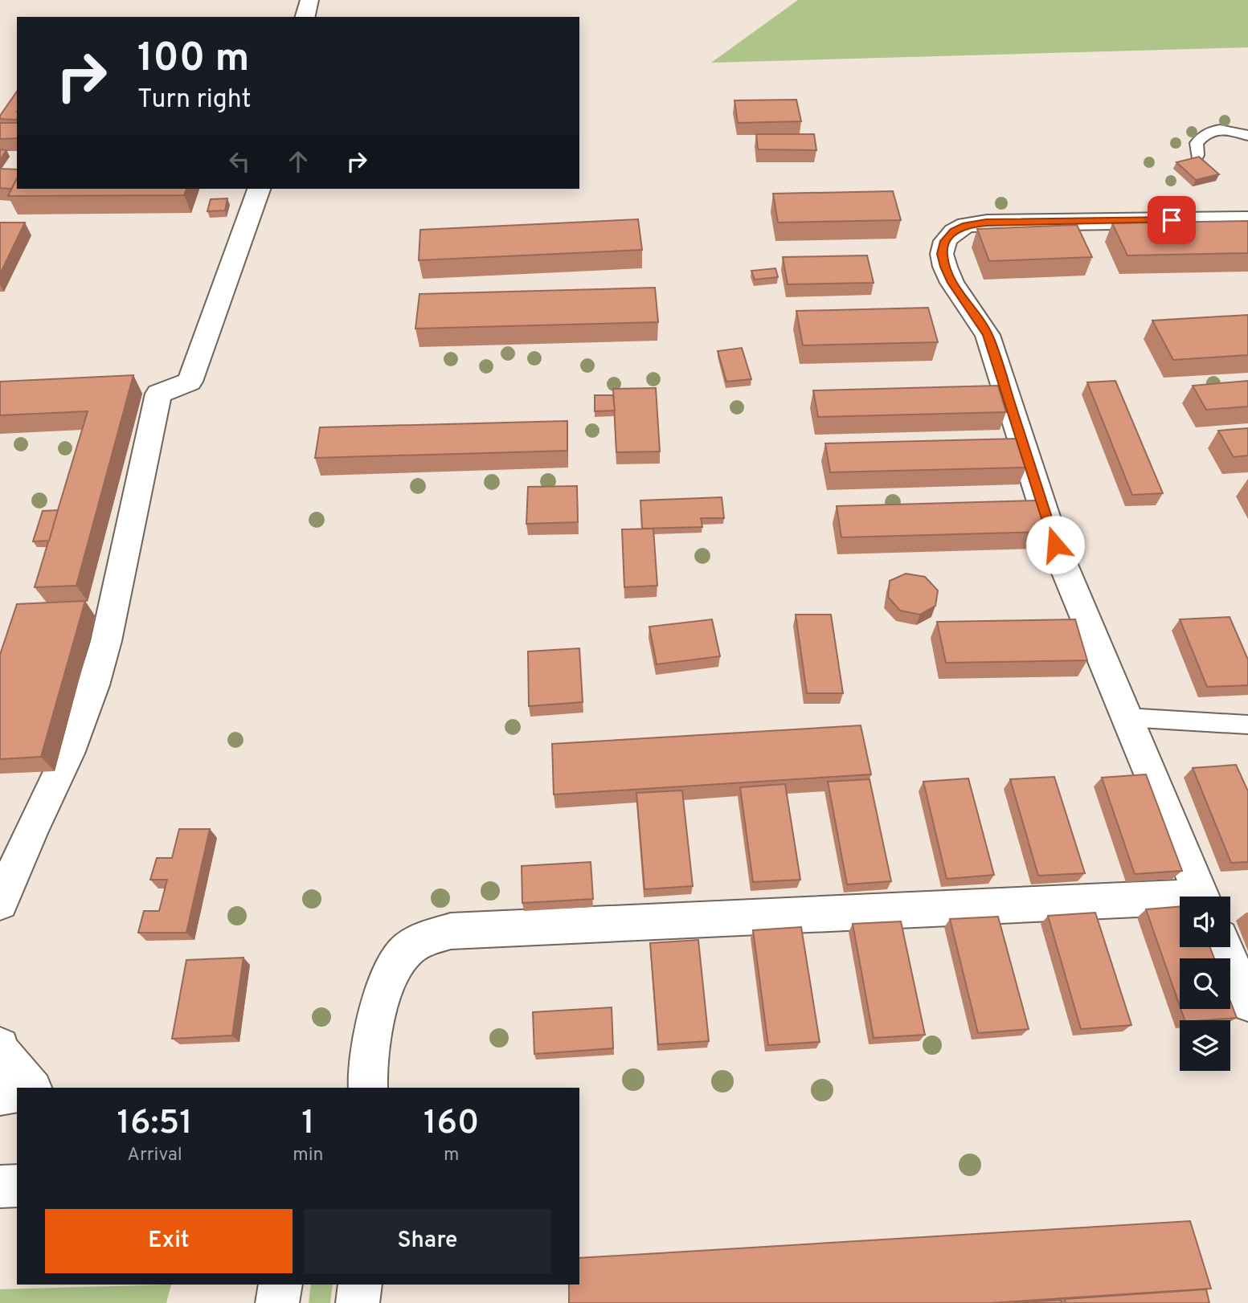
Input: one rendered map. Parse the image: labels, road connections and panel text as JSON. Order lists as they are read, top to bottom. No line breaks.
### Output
{"page":{"turn":["100 m","Turn right"],"eta":["16:51","Arrival","1","min","160","m"],"buttons":["Exit","Share"]}}
